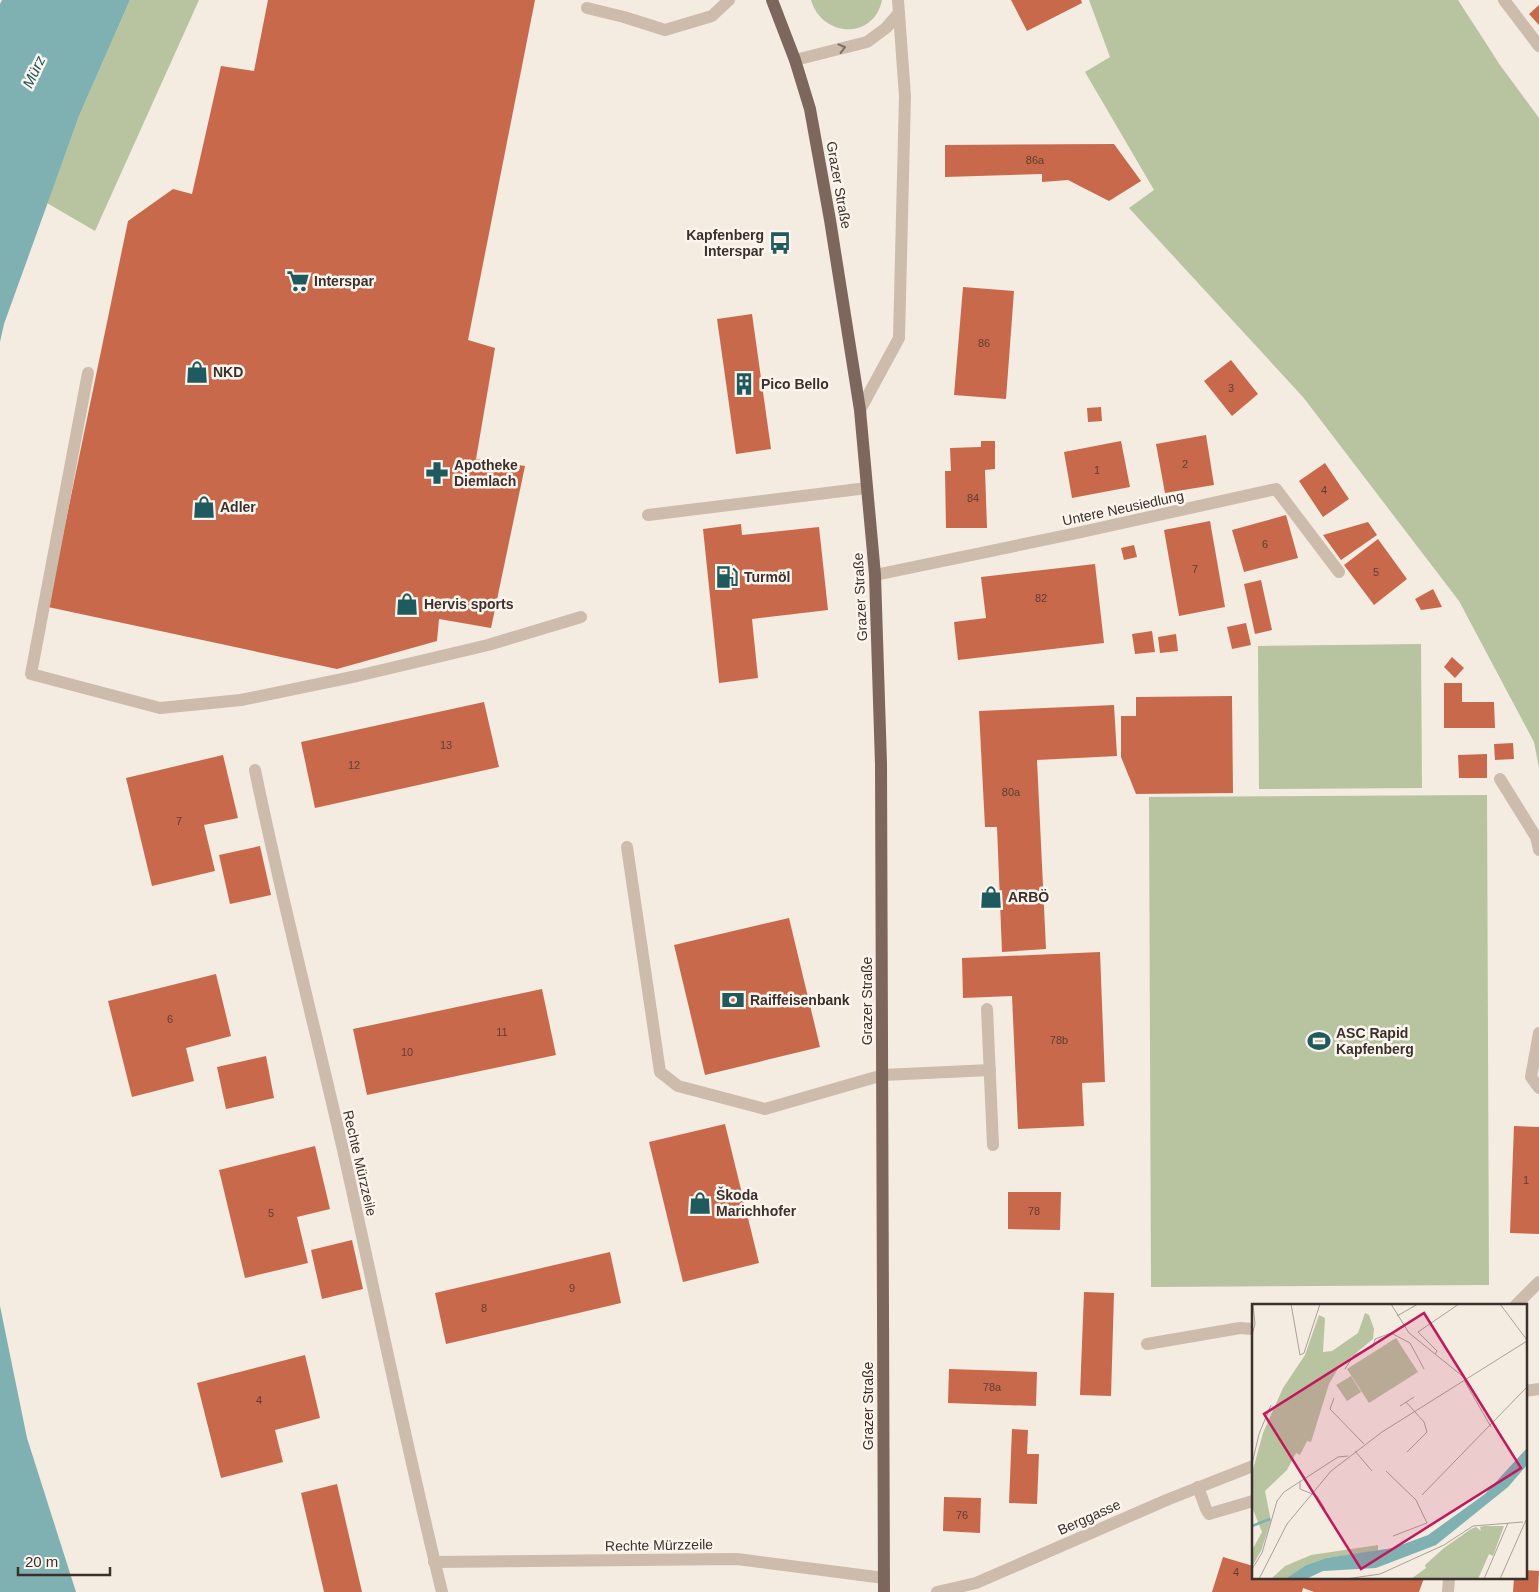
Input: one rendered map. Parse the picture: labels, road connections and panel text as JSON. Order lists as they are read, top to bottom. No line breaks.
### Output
{"streets":{"main road":["Grazer Straße"],"street":["Untere Neusiedlung","Rechte Mürzzeile","Berggasse"]},"crossings":[["Grazer Straße","Untere Neusiedlung"],["Grazer Straße","Rechte Mürzzeile"]],"water":["Mürz"],"places":{"bus stop":["Kapfenberg Interspar"],"supermarket":["Interspar"],"shop":["NKD","Adler","Hervis sports","ARBÖ","Škoda Marichhofer"],"building":["Pico Bello"],"pharmacy":["Apotheke Diemlach"],"fuel station":["Turmöl"],"bank":["Raiffeisenbank"],"sports":["ASC Rapid Kapfenberg"]},"house_numbers":["86a","86","3","2","1","4","84","6","7","5","82","13","12","80a","7","6","11","78b","10","1","78","5","9","8","78a","4","76","4"],"scale_bar":"20 m"}
